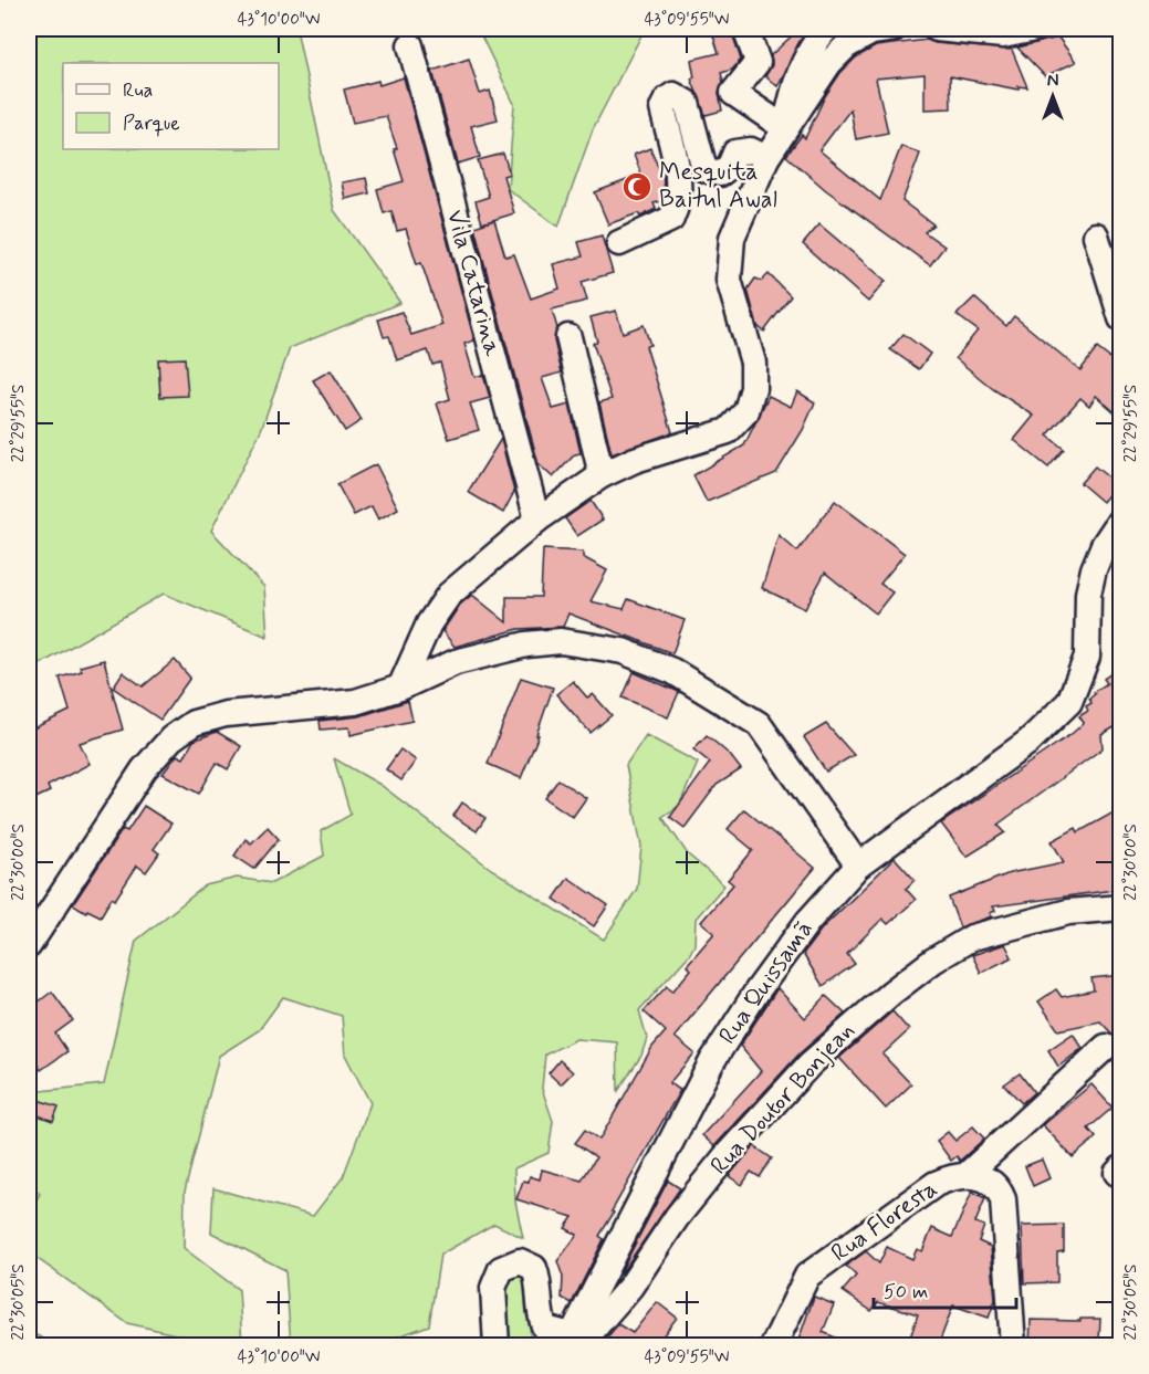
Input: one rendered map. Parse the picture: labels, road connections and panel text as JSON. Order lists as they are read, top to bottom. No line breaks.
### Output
{"streets":{"street":["Vila Catarina","Rua Quissamã","Rua Doutor Bonjean","Rua Floresta"]},"crossings":[["Rua Quissamã","Rua Doutor Bonjean"]],"places":{"mosque":["Mesquita Baitul Awal"]},"legend":["Rua","Parque"],"scale_bar":"50 m","north":"top","coordinates":["43°10'00\"W","43°09'55\"W","22°29'55\"S","22°30'00\"S","22°30'05\"S"]}
